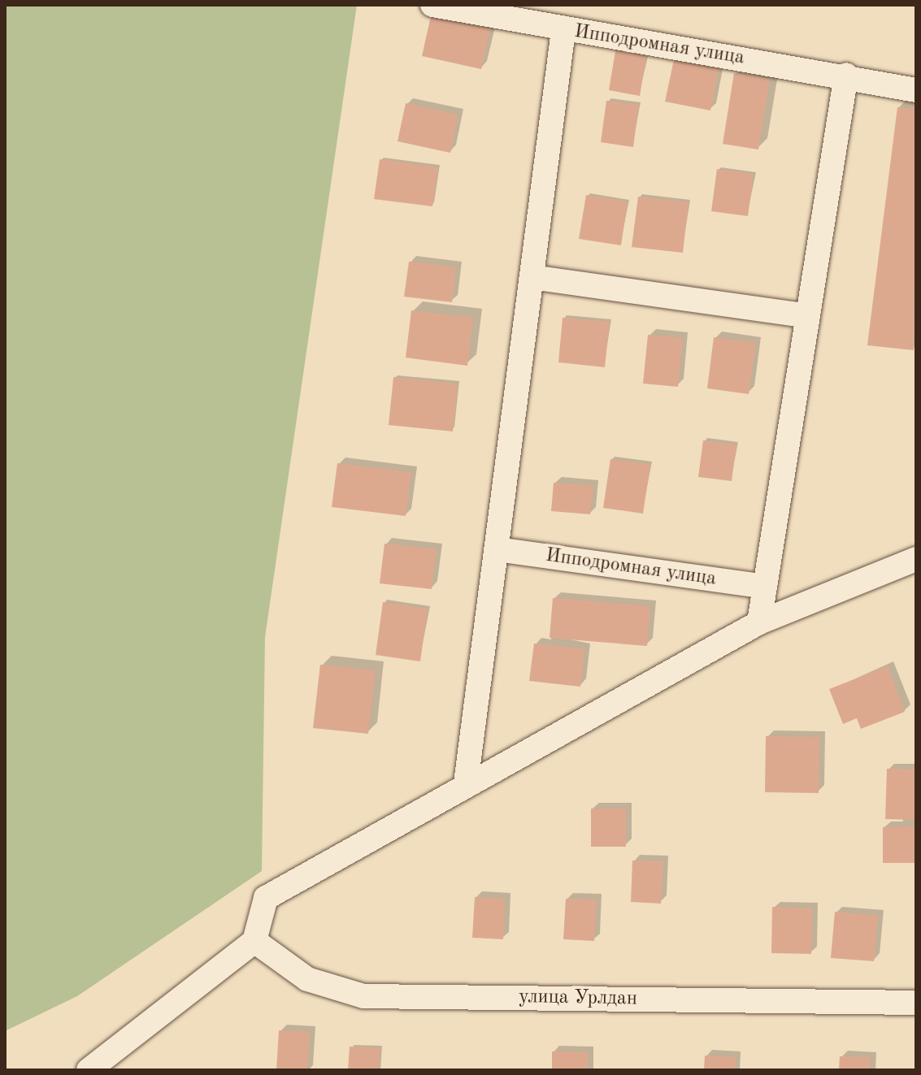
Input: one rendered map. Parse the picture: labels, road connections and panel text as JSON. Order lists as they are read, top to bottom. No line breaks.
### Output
{"streets":{"street":["Ипподромная улица","улица Урлдан"]}}
